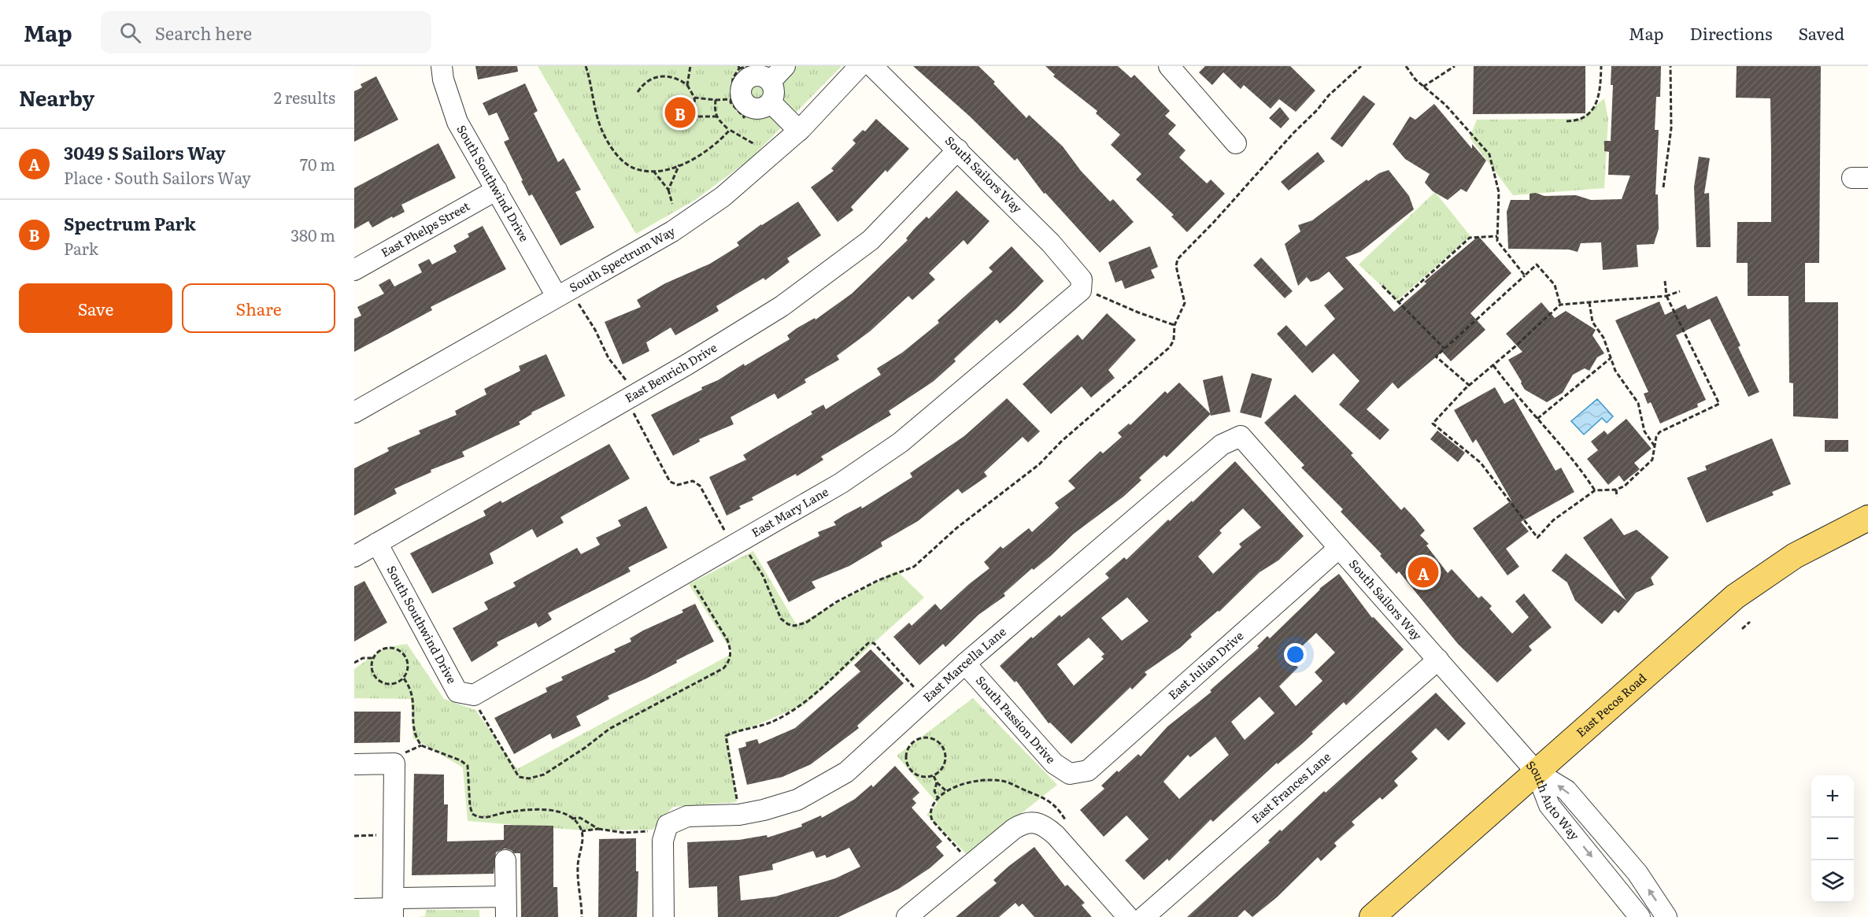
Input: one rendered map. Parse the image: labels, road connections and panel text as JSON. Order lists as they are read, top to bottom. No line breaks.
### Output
{"streets":{"main road":["East Pecos Road"],"street":["South Sailors Way","South Southwind Drive","East Phelps Street","South Spectrum Way","East Benrich Drive","East Mary Lane","East Marcella Lane","East Julian Drive","South Passion Drive","East Frances Lane","South Auto Way"]},"crossings":[["South Sailors Way","East Benrich Drive"],["South Sailors Way","East Mary Lane"],["South Sailors Way","East Marcella Lane"],["South Sailors Way","East Julian Drive"],["South Sailors Way","East Pecos Road"],["South Sailors Way","East Frances Lane"],["South Sailors Way","South Auto Way"],["South Southwind Drive","East Phelps Street"],["South Southwind Drive","South Spectrum Way"],["South Southwind Drive","East Benrich Drive"],["South Southwind Drive","East Mary Lane"],["East Marcella Lane","South Passion Drive"],["East Julian Drive","South Passion Drive"],["East Pecos Road","South Auto Way"]],"page":{"header":"Map","search":"Search here","nav":["Map","Directions","Saved"],"heading":["Nearby","2 results"],"pins":["B","A"],"list":[{"mark":"A","name":"3049 S Sailors Way","note":"Place · South Sailors Way","value":"70 m"},{"mark":"B","name":"Spectrum Park","note":"Park","value":"380 m"}],"buttons":["Save","Share"],"map_buttons":["+","−"]}}
